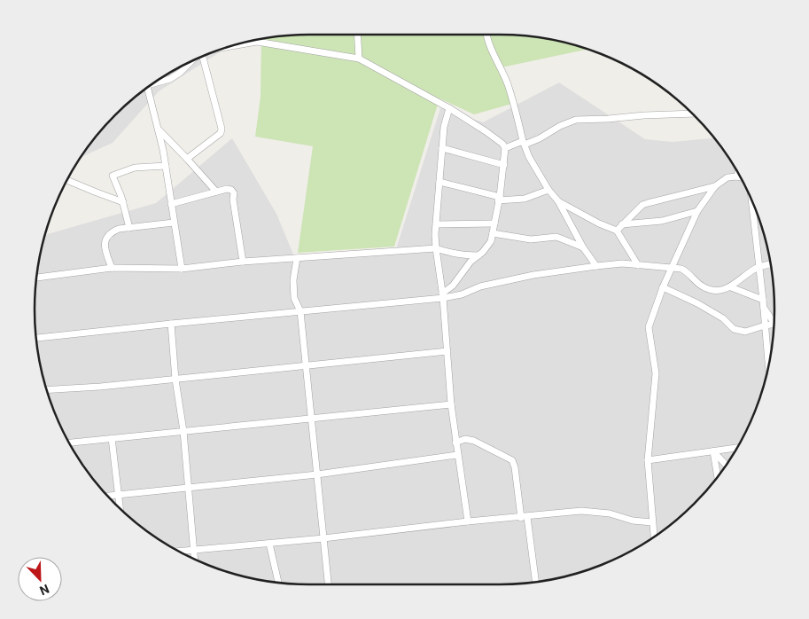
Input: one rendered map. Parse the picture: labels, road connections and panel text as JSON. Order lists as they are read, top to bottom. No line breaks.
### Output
{"north":"bottom right"}
